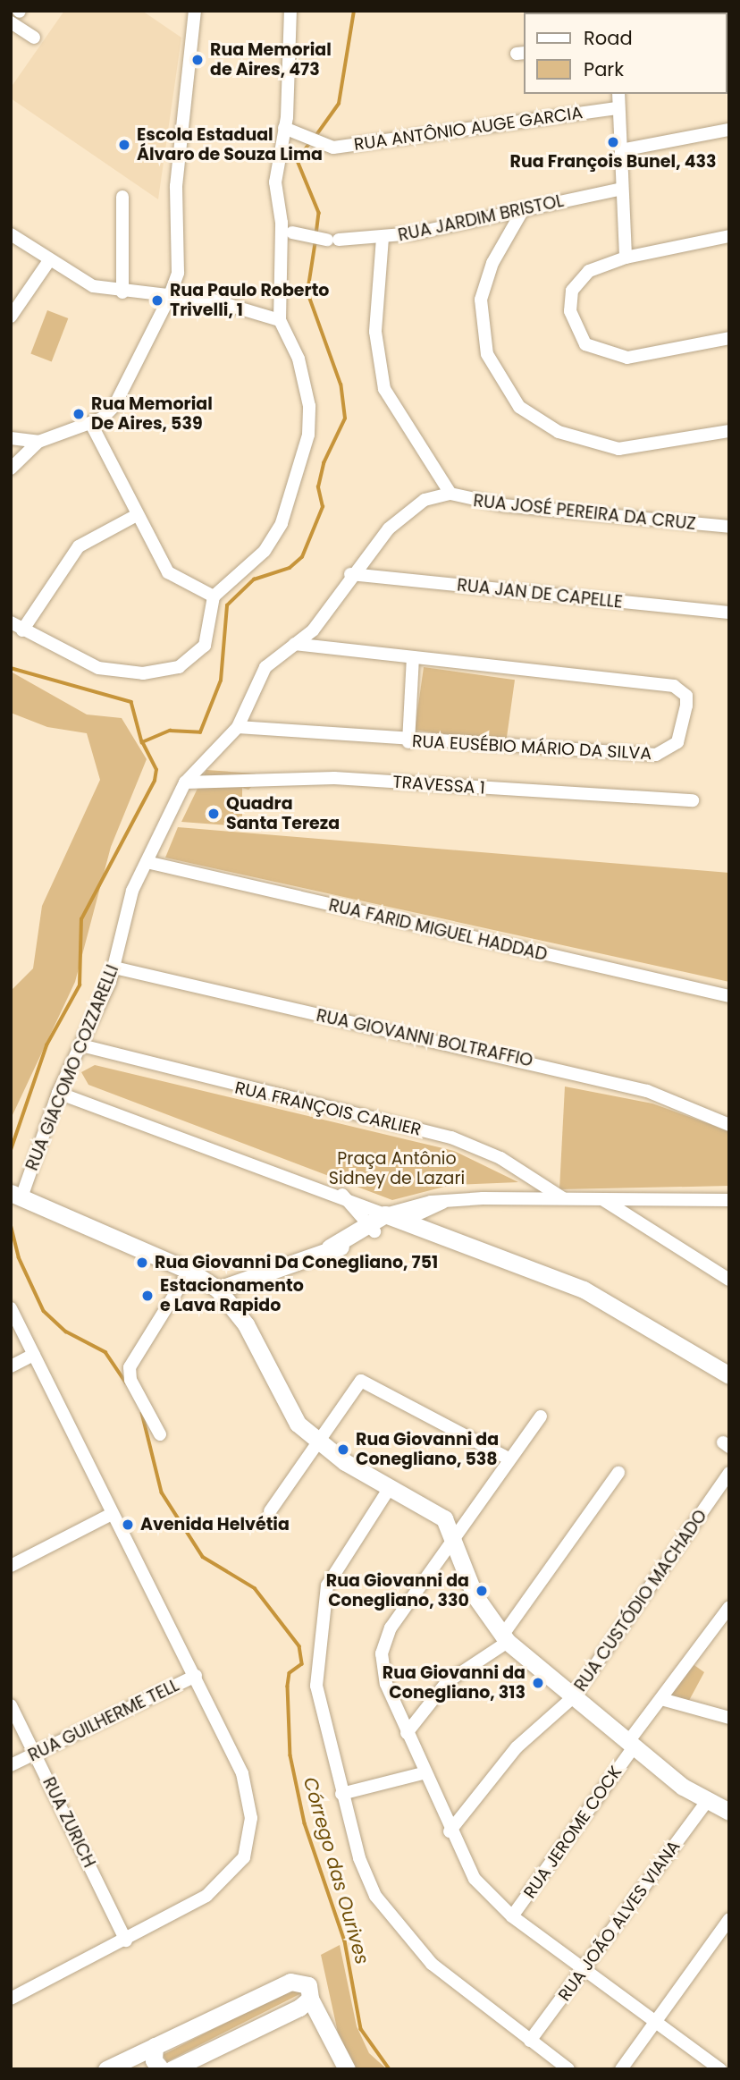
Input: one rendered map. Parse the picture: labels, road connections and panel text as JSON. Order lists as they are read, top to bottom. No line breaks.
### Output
{"streets":{"street":["RUA ANTÔNIO AUGE GARCIA","RUA JARDIM BRISTOL","RUA JOSÉ PEREIRA DA CRUZ","RUA JAN DE CAPELLE","RUA EUSÉBIO MÁRIO DA SILVA","TRAVESSA 1","RUA FARID MIGUEL HADDAD","RUA GIOVANNI BOLTRAFFIO","RUA GIACOMO COZZARELLI","RUA FRANÇOIS CARLIER","RUA CUSTÓDIO MACHADO","RUA GUILHERME TELL","RUA ZURICH","RUA JEROME COCK","RUA JOÃO ALVES VIANA"]},"crossings":[["RUA JOSÉ PEREIRA DA CRUZ","RUA JAN DE CAPELLE"],["RUA JOSÉ PEREIRA DA CRUZ","RUA EUSÉBIO MÁRIO DA SILVA"],["RUA JOSÉ PEREIRA DA CRUZ","RUA GIACOMO COZZARELLI"],["TRAVESSA 1","RUA GIACOMO COZZARELLI"],["RUA FARID MIGUEL HADDAD","RUA GIACOMO COZZARELLI"],["RUA GIOVANNI BOLTRAFFIO","RUA GIACOMO COZZARELLI"],["RUA GIACOMO COZZARELLI","RUA FRANÇOIS CARLIER"],["RUA GUILHERME TELL","RUA ZURICH"]],"water":["Córrego das Ourives"],"parks":["Praça Antônio Sidney de Lazari"],"places":["Rua Memorial de Aires, 473","Rua François Bunel, 433","Escola Estadual Álvaro de Souza Lima","Rua Paulo Roberto Trivelli, 1","Rua Memorial De Aires, 539","Quadra Santa Tereza","Rua Giovanni Da Conegliano, 751","Estacionamento e Lava Rapido","Rua Giovanni da Conegliano, 538","Avenida Helvétia","Rua Giovanni da Conegliano, 330","Rua Giovanni da Conegliano, 313"],"legend":["Road","Park"]}
